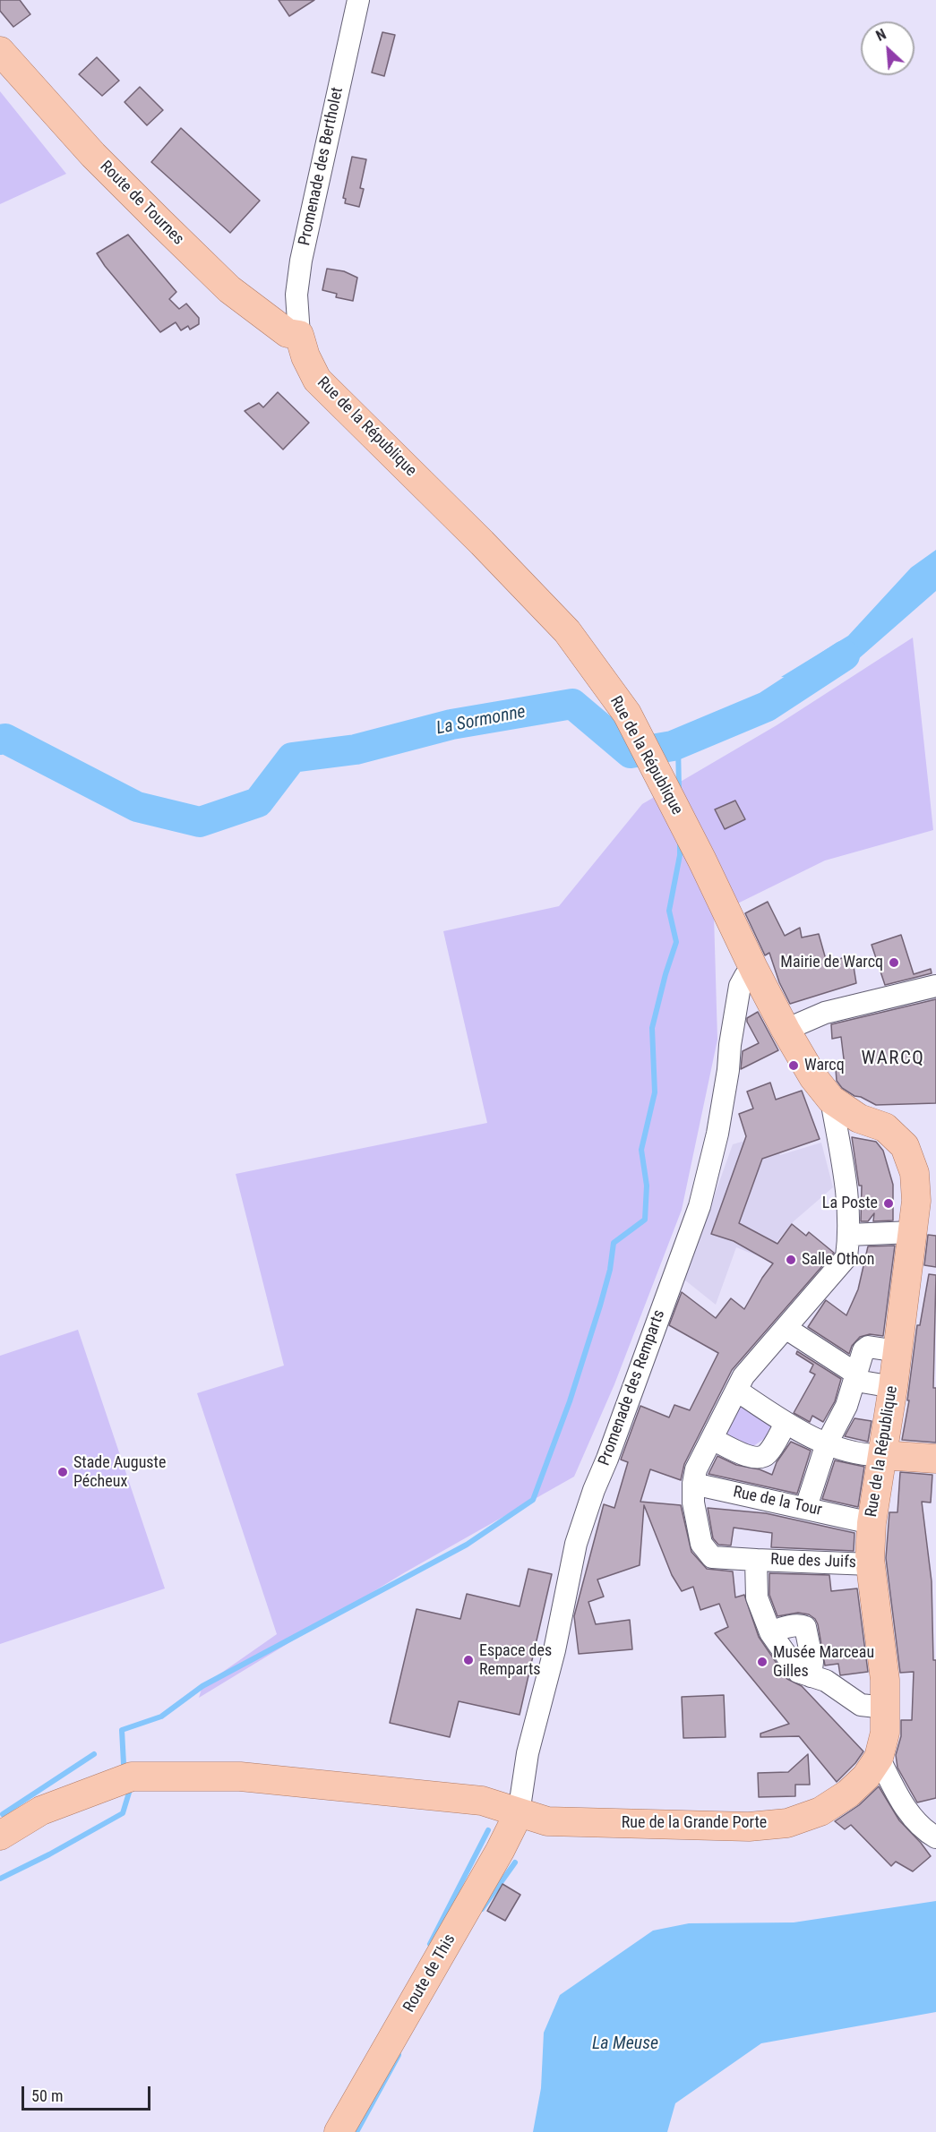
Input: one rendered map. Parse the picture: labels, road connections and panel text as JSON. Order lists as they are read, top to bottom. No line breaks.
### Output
{"streets":{"main road":["Route de Tournes","Rue de la République","Rue de la Grande Porte","Route de This"],"street":["Promenade des Bertholet","Promenade des Remparts","Rue de la Tour","Rue des Juifs"]},"crossings":[["Promenade des Bertholet","Route de Tournes"],["Promenade des Bertholet","Rue de la République"],["Route de Tournes","Rue de la République"],["Rue de la République","Promenade des Remparts"],["Rue de la République","Rue de la Tour"],["Rue de la République","Rue des Juifs"],["Rue de la République","Rue de la Grande Porte"],["Promenade des Remparts","Rue de la Grande Porte"],["Promenade des Remparts","Route de This"],["Rue de la Tour","Rue des Juifs"],["Rue de la Grande Porte","Route de This"]],"districts":["WARCQ"],"water":["La Sormonne","La Meuse"],"places":["Mairie de Warcq","Warcq","La Poste","Salle Othon","Stade Auguste Pécheux","Espace des Remparts","Musée Marceau Gilles"],"scale_bar":"50 m","north":"top left"}
